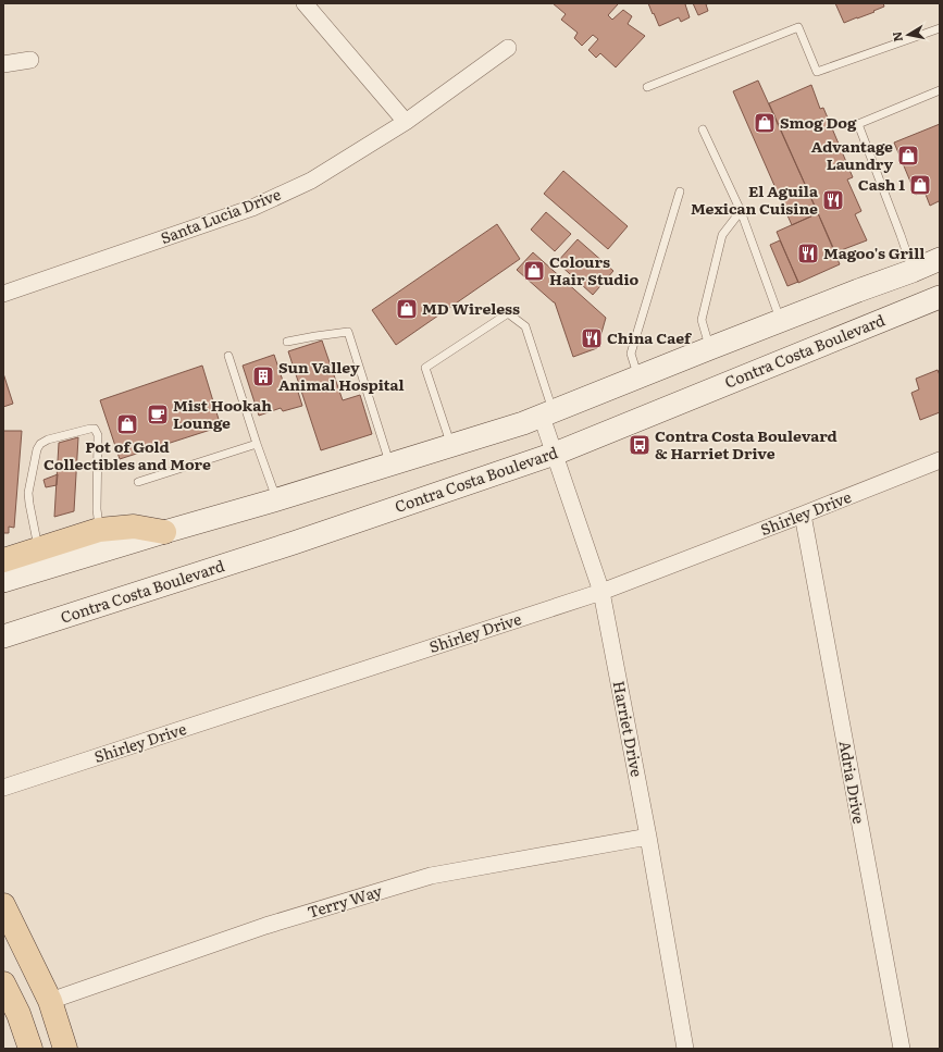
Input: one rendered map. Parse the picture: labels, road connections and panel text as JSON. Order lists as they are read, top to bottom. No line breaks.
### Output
{"streets":{"main road":["Contra Costa Boulevard"],"street":["Santa Lucia Drive","Shirley Drive","Harriet Drive","Adria Drive","Terry Way"]},"crossings":[["Contra Costa Boulevard","Harriet Drive"],["Shirley Drive","Harriet Drive"],["Shirley Drive","Adria Drive"],["Harriet Drive","Terry Way"]],"places":{"shop":["Smog Dog","Advantage Laundry","Cash 1","Colours Hair Studio","MD Wireless","Pot of Gold Collectibles and More"],"restaurant":["El Aguila Mexican Cuisine","Magoo's Grill","China Caef"],"building":["Sun Valley Animal Hospital"],"cafe":["Mist Hookah Lounge"],"bus stop":["Contra Costa Boulevard & Harriet Drive"]},"north":"left"}
